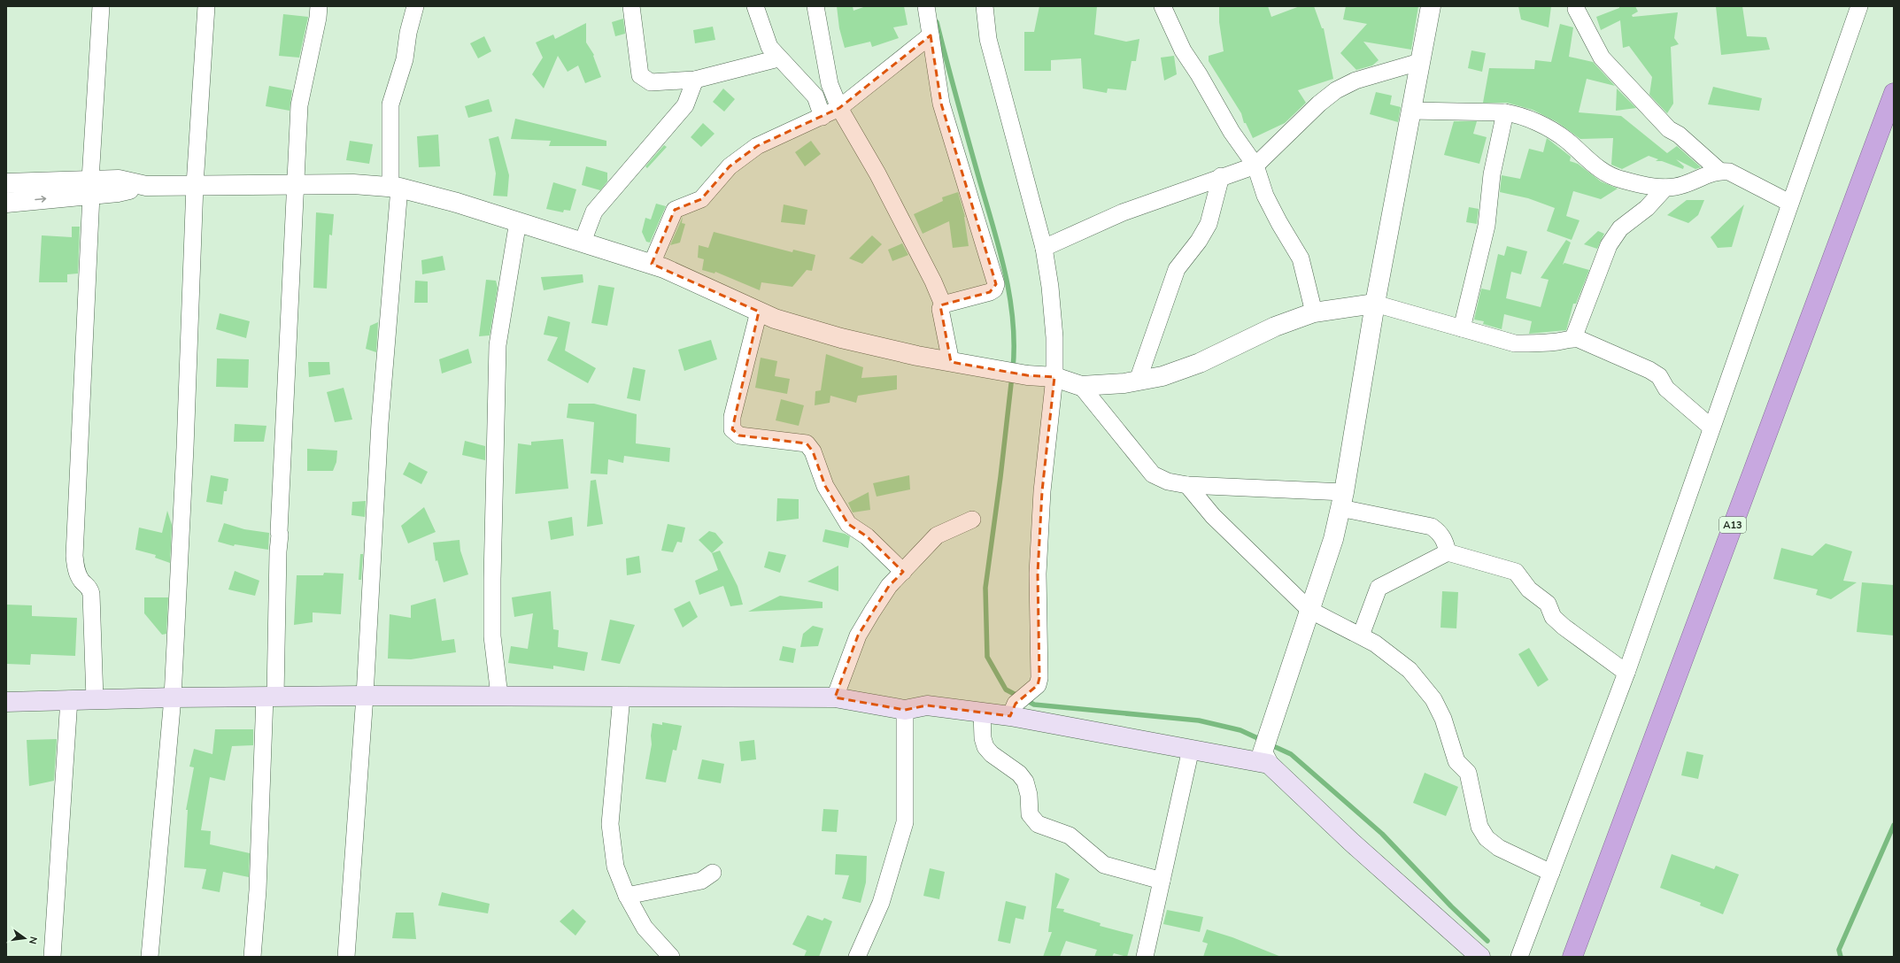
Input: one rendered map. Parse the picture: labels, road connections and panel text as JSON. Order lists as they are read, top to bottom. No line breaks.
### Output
{"streets":{"highway":["A13"]},"north":"right"}
